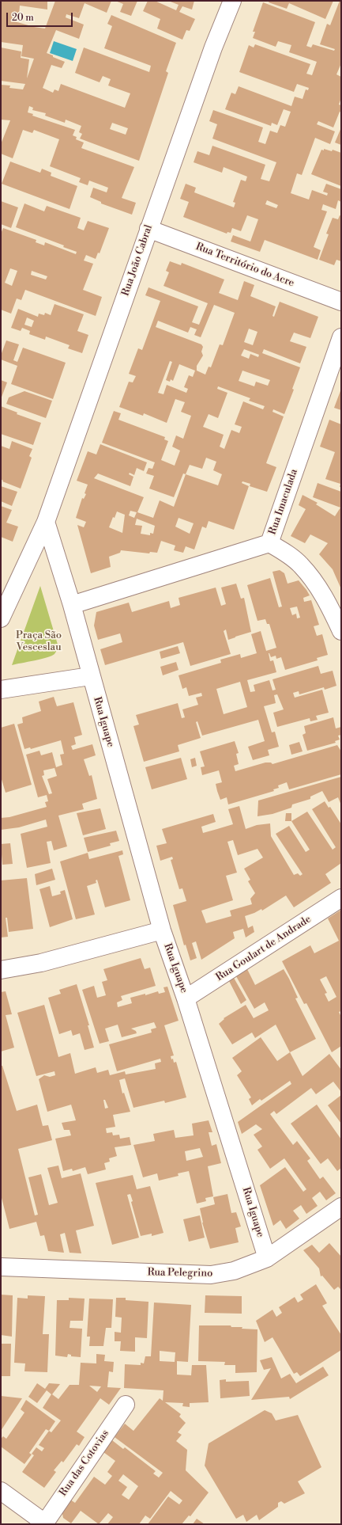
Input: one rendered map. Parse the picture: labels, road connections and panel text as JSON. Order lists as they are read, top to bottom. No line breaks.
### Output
{"streets":{"street":["Rua João Cabral","Rua Território do Acre","Rua Imaculada","Rua Iguape","Rua Goulart de Andrade","Rua Pelegrino","Rua das Cotovias"]},"crossings":[["Rua João Cabral","Rua Território do Acre"],["Rua Iguape","Rua Goulart de Andrade"],["Rua Iguape","Rua Pelegrino"]],"parks":["Praça São Vesceslau"],"scale_bar":"20 m"}
